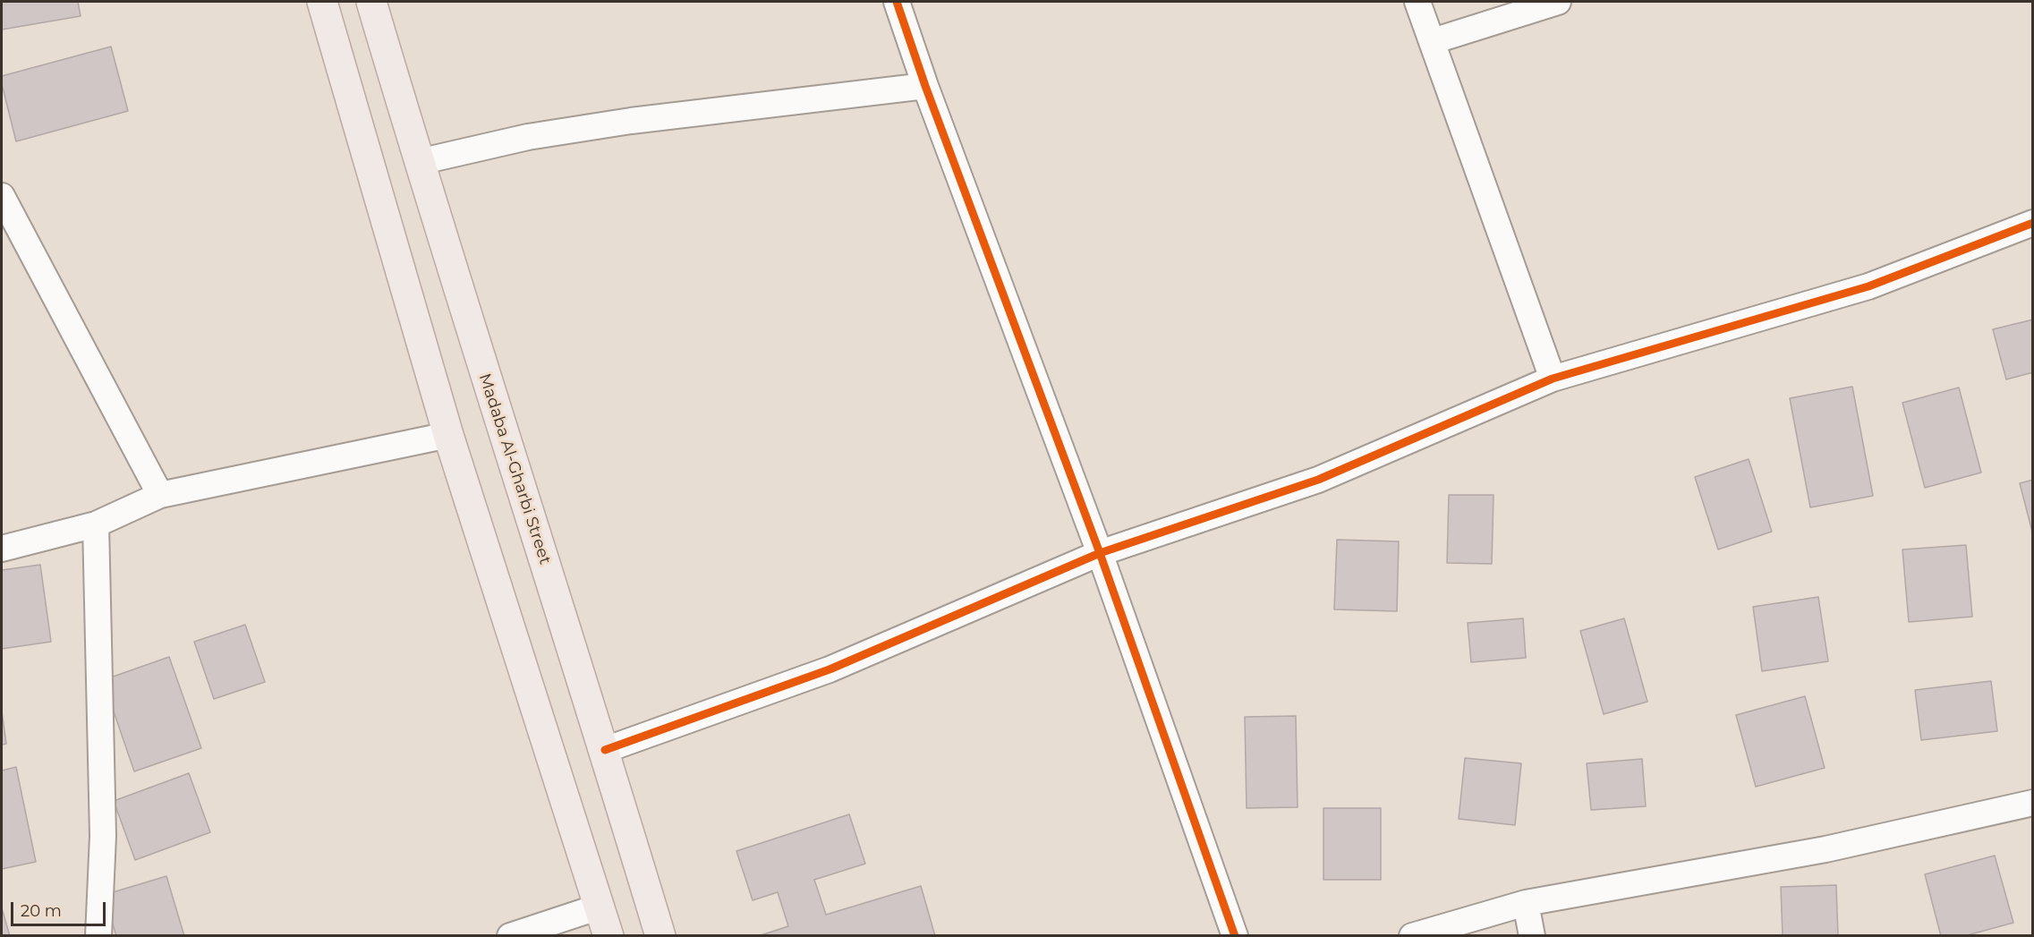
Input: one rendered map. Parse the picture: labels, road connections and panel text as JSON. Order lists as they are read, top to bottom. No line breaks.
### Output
{"streets":{"main road":["Madaba Al-Gharbi Street"]},"scale_bar":"20 m"}
